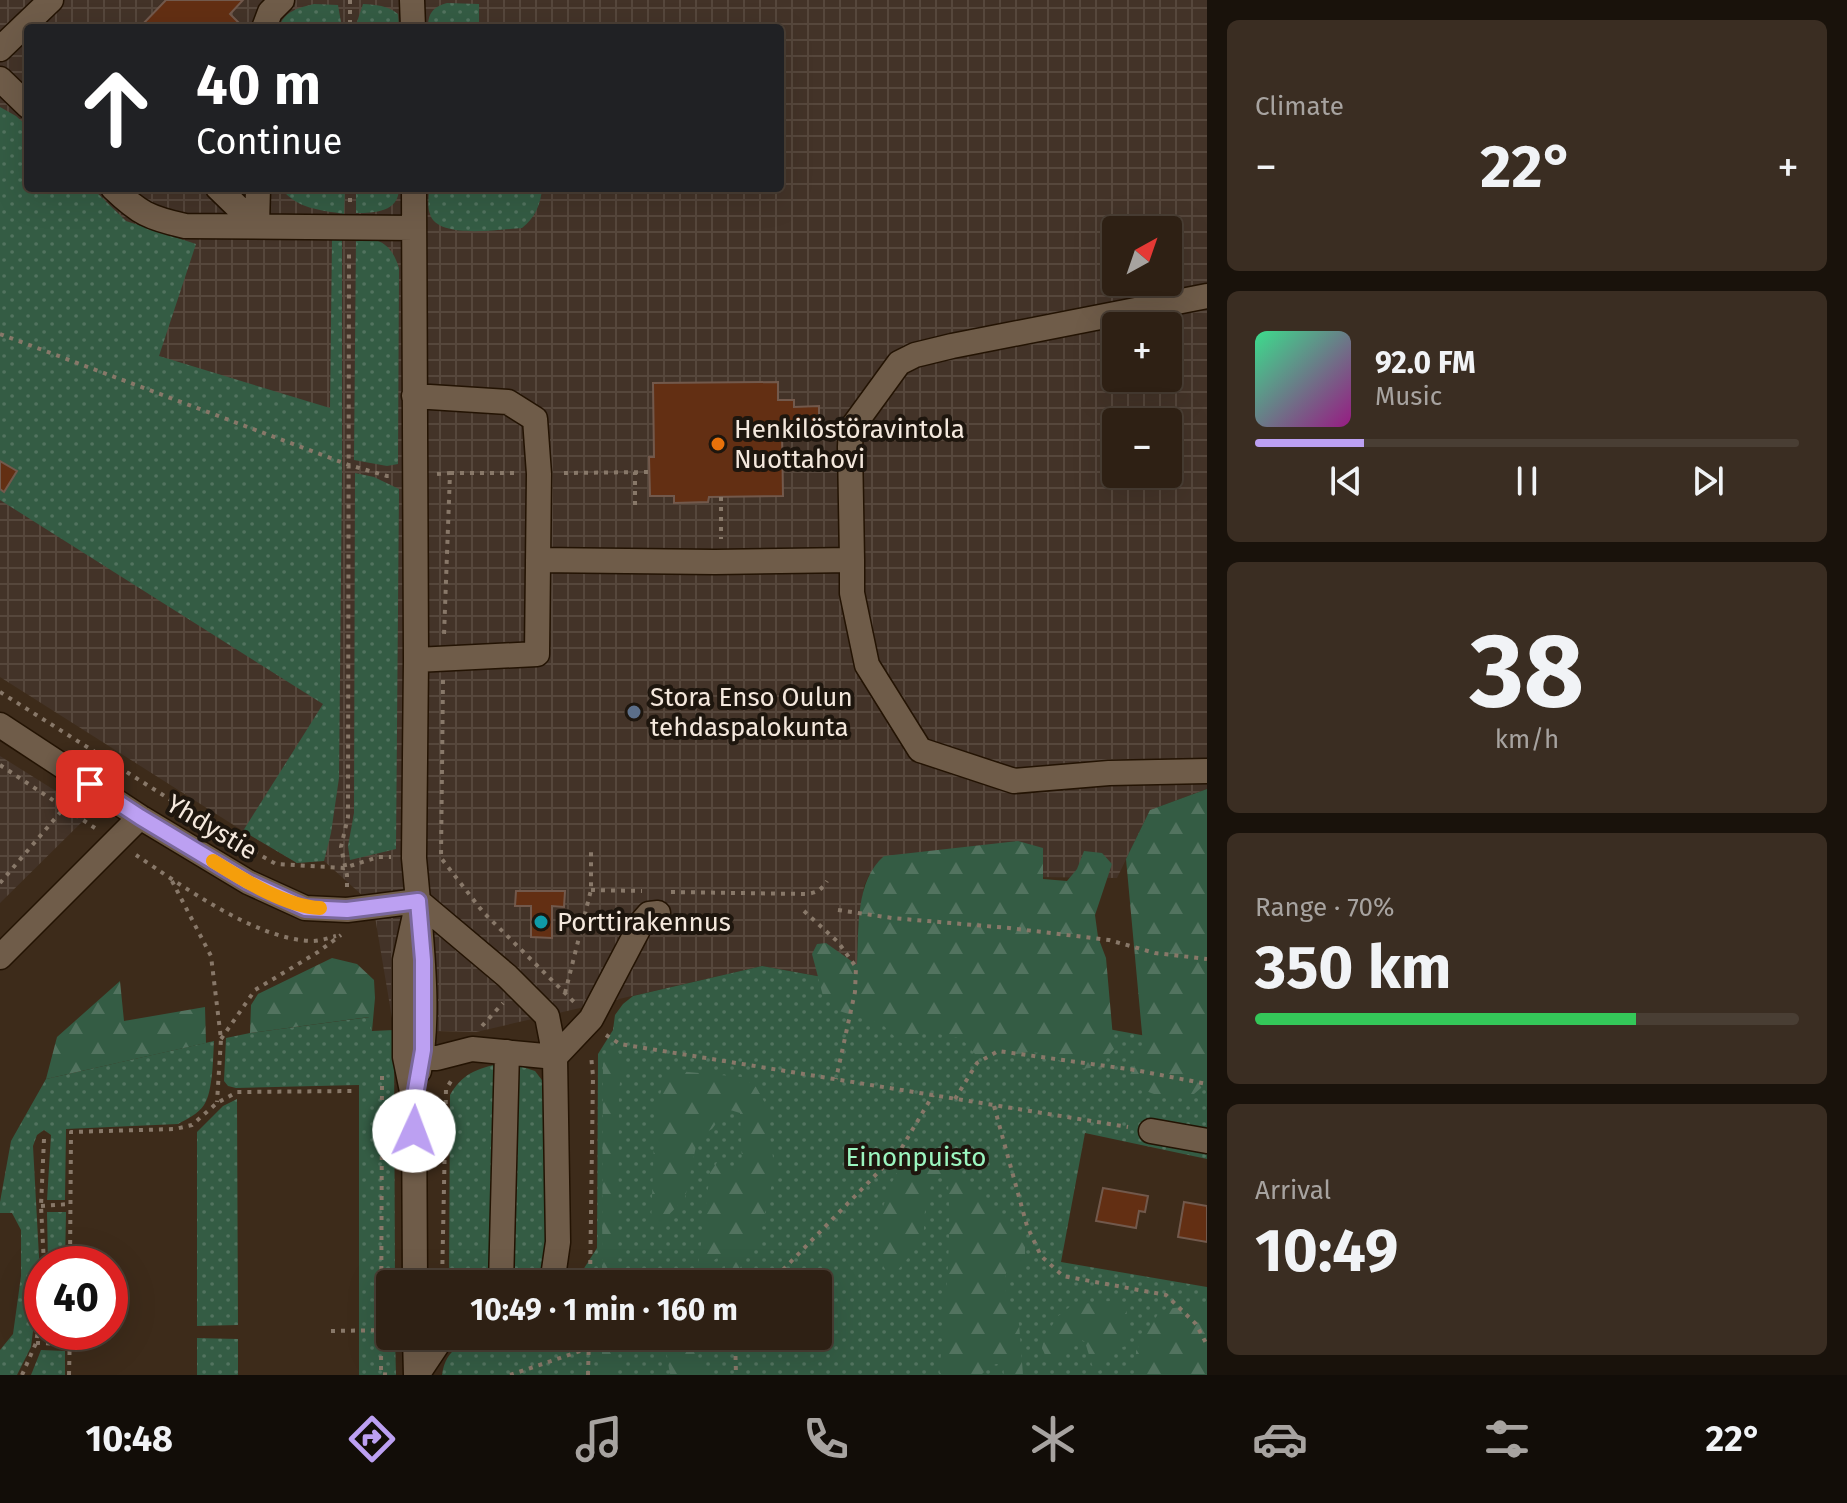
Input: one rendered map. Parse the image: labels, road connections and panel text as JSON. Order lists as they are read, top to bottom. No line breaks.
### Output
{"streets":{"street":["Yhdystie"]},"parks":["Einonpuisto"],"places":["Henkilöstöravintola Nuottahovi","Stora Enso Oulun tehdaspalokunta","Porttirakennus"],"north":"top right","page":{"tile":["Climate",["38","km/h"],["Range · 70%","350 km"],["Arrival","10:49"]],"turn":["40 m","Continue"],"heat":["−","22°","+"],"map_buttons":["+","−"],"song":["92.0 FM","Music"],"limit":"40","trip":"10:49 · 1 min · 160 m","tabs":["10:48","22°"]}}
